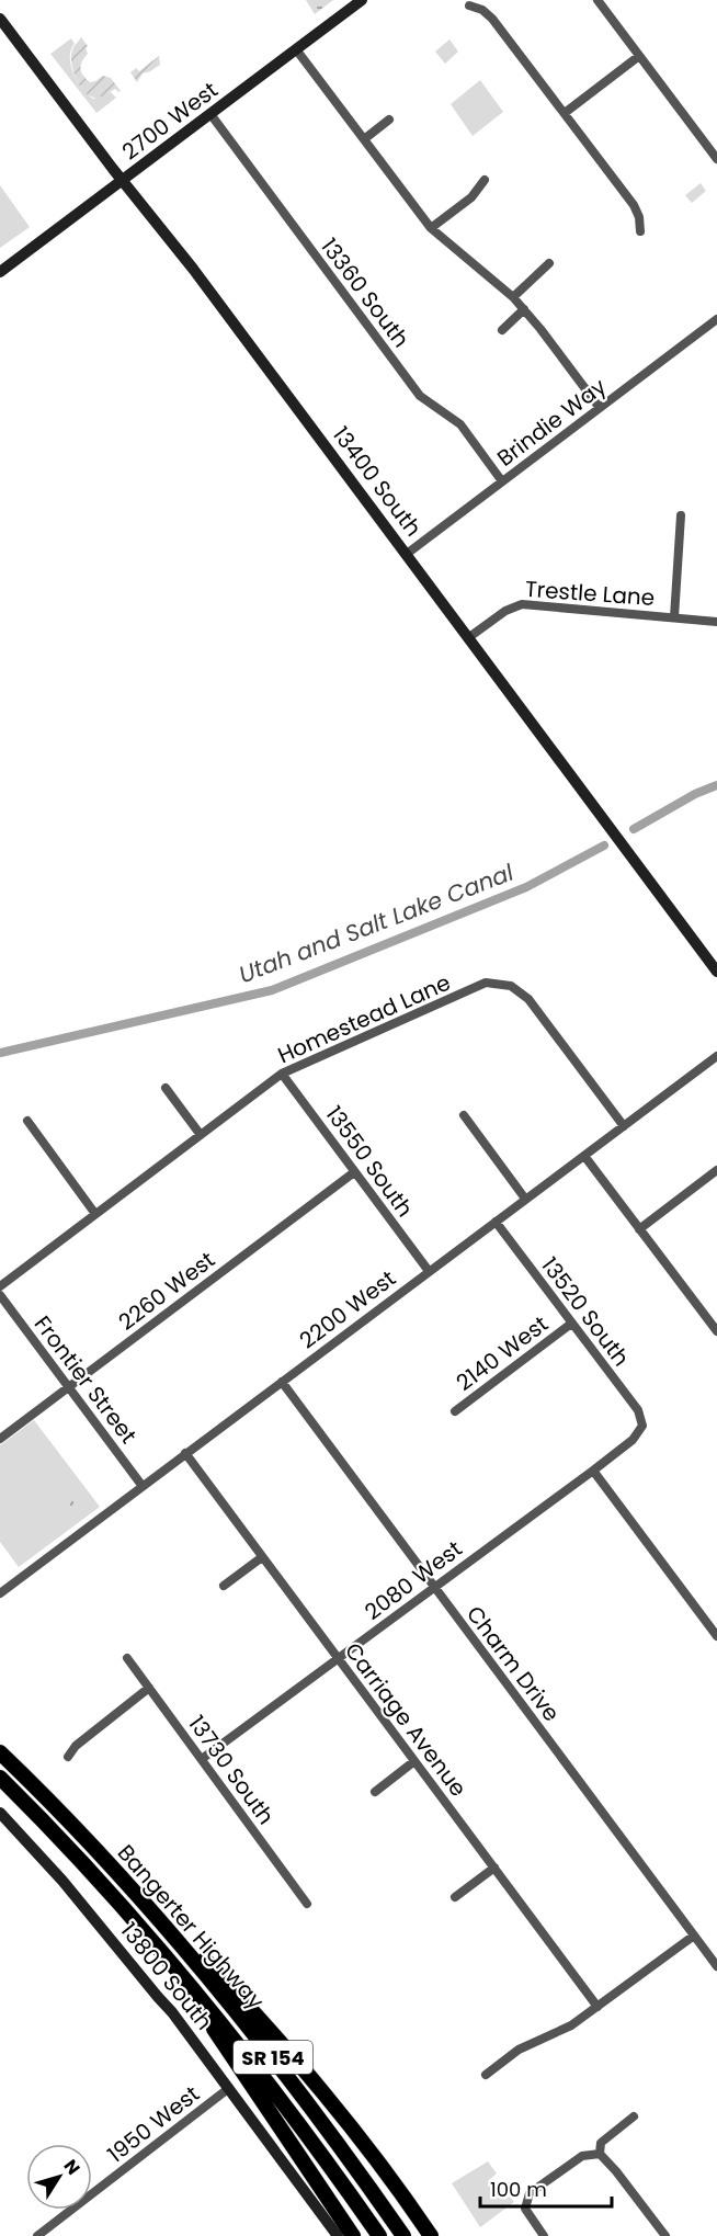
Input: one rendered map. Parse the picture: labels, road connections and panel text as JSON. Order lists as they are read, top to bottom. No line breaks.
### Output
{"streets":{"highway":["Bangerter Highway","SR 154"],"street":["2700 West","13360 South","Brindie Way","13400 South","Trestle Lane","Homestead Lane","13550 South","2260 West","2200 West","13520 South","2140 West","Frontier Street","2080 West","Charm Drive","Carriage Avenue","13730 South","13800 South","1950 West"]},"crossings":[["2700 West","13360 South"],["2700 West","13400 South"],["13360 South","Brindie Way"],["Brindie Way","13400 South"],["13400 South","Trestle Lane"],["Homestead Lane","13550 South"],["Homestead Lane","2200 West"],["13550 South","2260 West"],["13550 South","2200 West"],["2260 West","Frontier Street"],["2200 West","13520 South"],["2200 West","Frontier Street"],["2200 West","Charm Drive"],["2200 West","Carriage Avenue"],["13520 South","2140 West"],["13520 South","2080 West"],["2080 West","Charm Drive"],["2080 West","Carriage Avenue"],["2080 West","13730 South"],["13800 South","1950 West"]],"water":["Utah and Salt Lake Canal"],"scale_bar":"100 m","north":"top right"}
